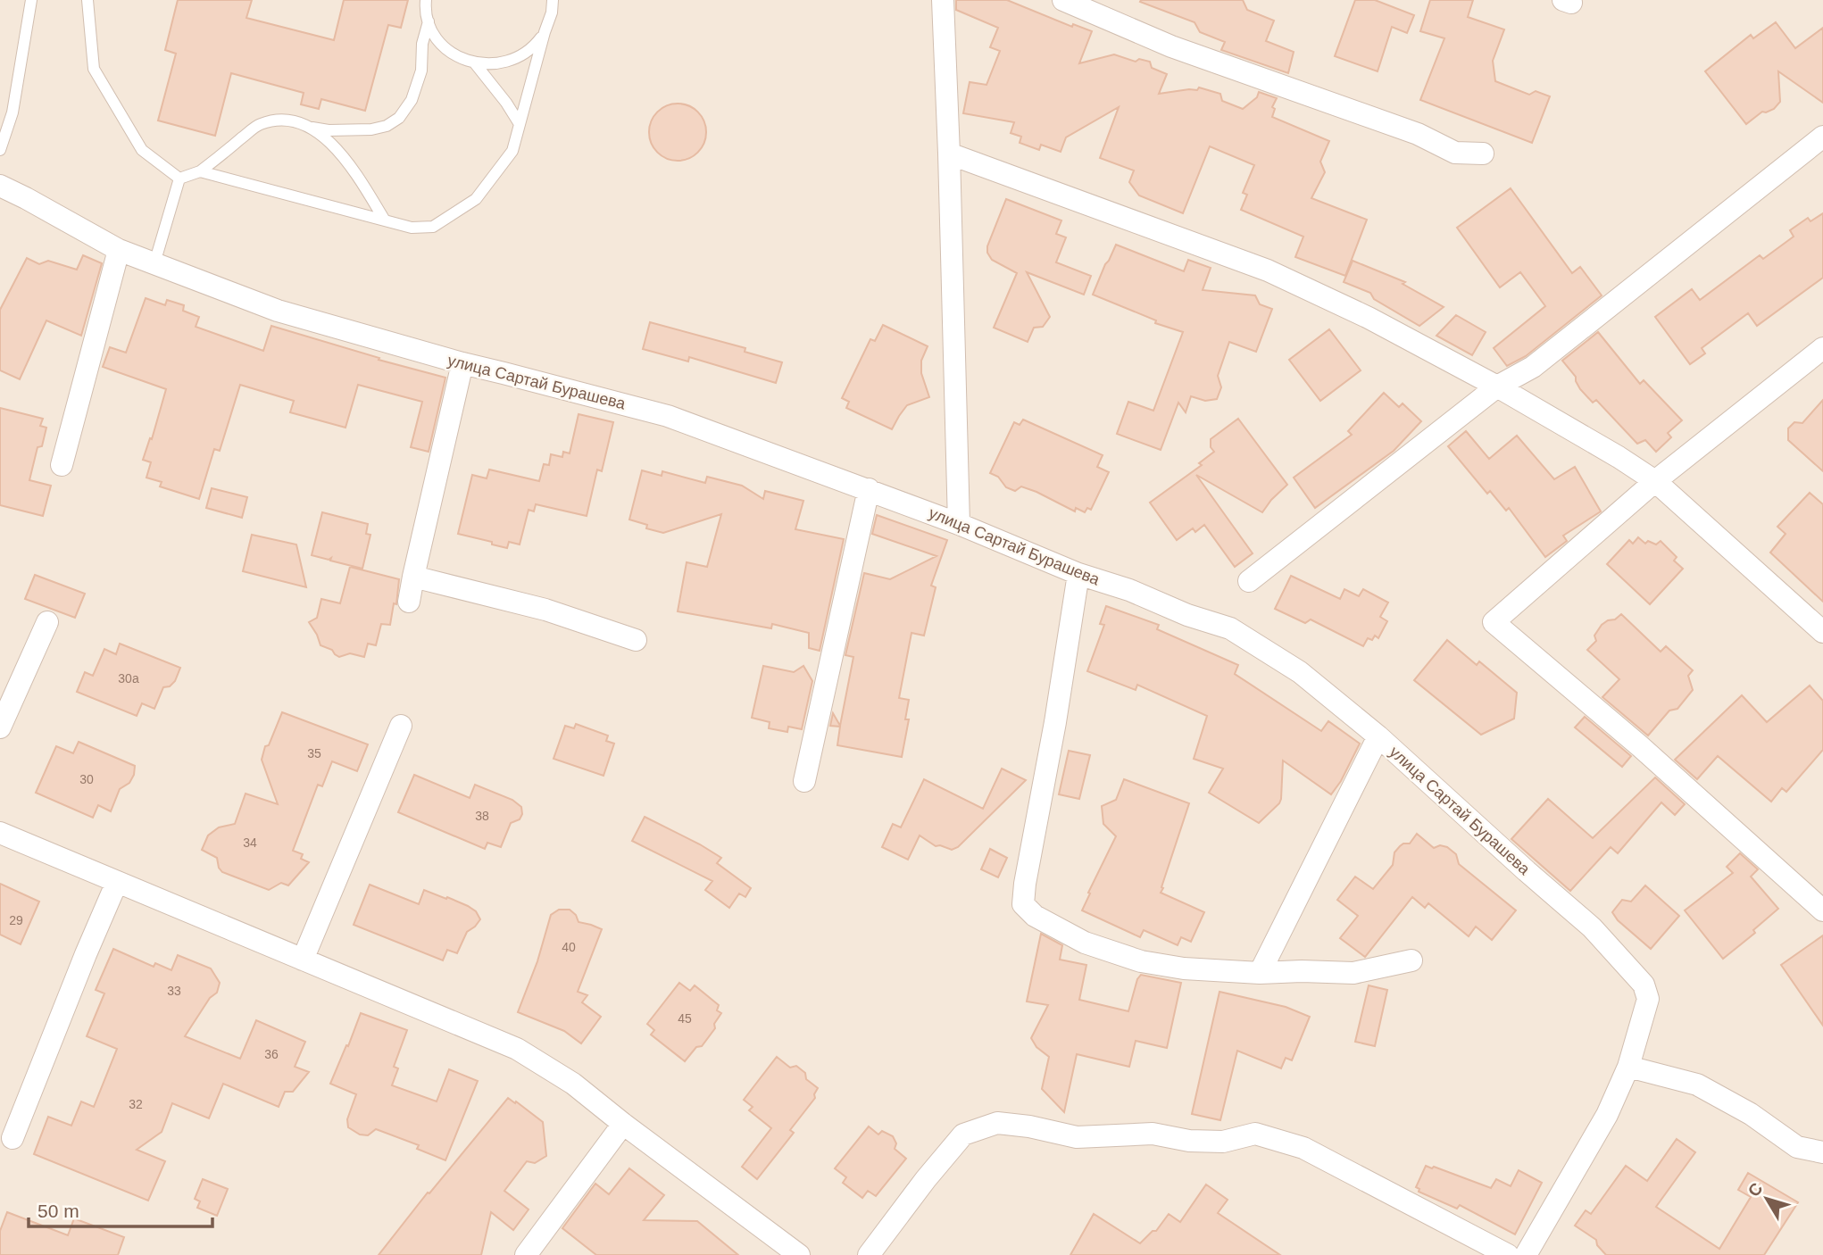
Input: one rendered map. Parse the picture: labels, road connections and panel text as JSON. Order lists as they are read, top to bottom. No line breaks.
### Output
{"streets":{"street":["улица Сартай Бурашева"]},"house_numbers":["30а","35","30","38","34","29","40","33","45","36","32"],"scale_bar":"50 m","north":"top left"}
